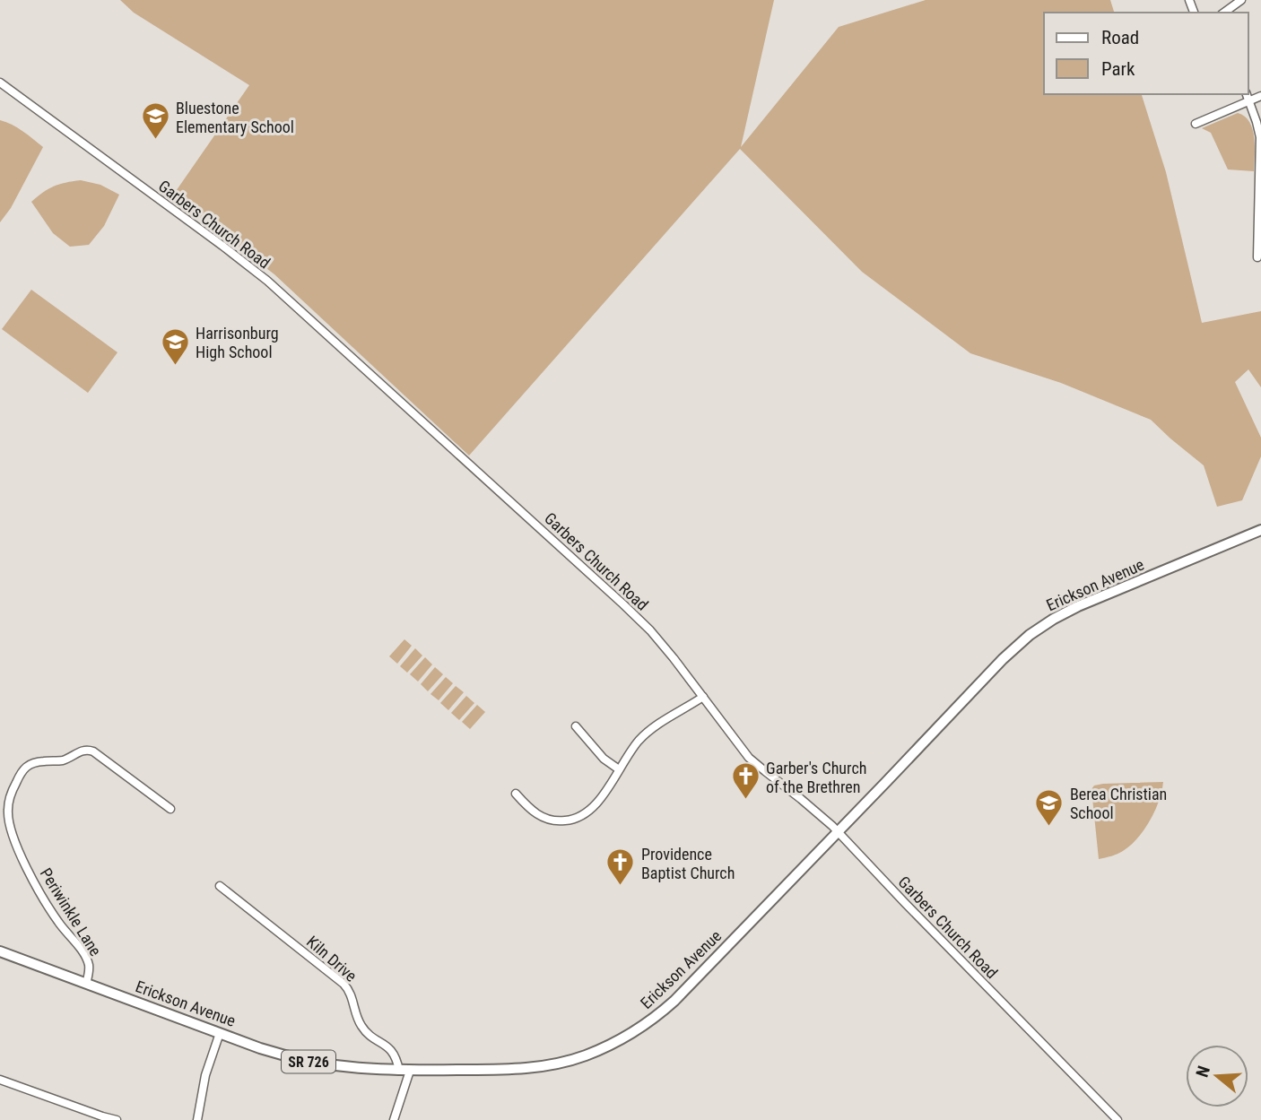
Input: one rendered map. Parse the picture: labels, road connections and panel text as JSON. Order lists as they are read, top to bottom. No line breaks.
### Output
{"streets":{"main road":["Erickson Avenue","SR 726"],"street":["Garbers Church Road","Periwinkle Lane","Kiln Drive"]},"crossings":[["Garbers Church Road","Erickson Avenue"],["Erickson Avenue","Periwinkle Lane"],["Erickson Avenue","Kiln Drive"]],"places":{"school or university":["Bluestone Elementary School","Harrisonburg High School","Berea Christian School"],"church":["Garber's Church of the Brethren","Providence Baptist Church"]},"legend":["Road","Park"],"north":"left"}
